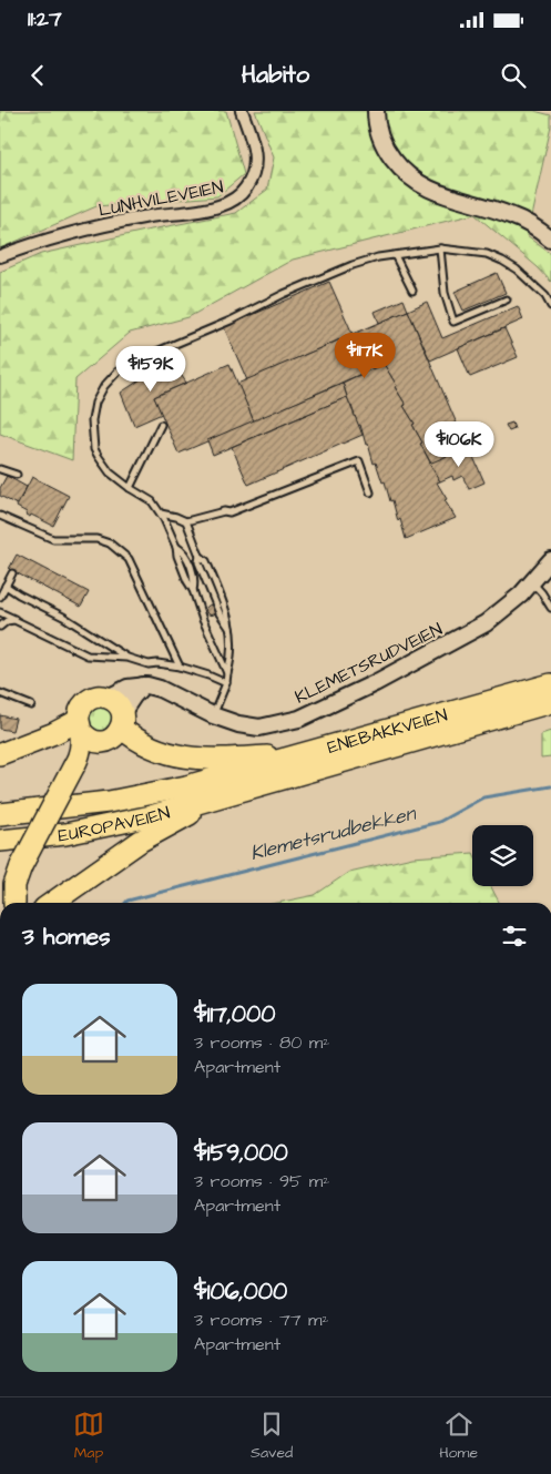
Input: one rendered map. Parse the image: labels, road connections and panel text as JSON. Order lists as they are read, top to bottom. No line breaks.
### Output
{"streets":{"highway":["ENEBAKKVEIEN","EUROPAVEIEN"],"street":["LUNHVILEVEIEN","KLEMETSRUDVEIEN"]},"crossings":[["ENEBAKKVEIEN","EUROPAVEIEN"]],"water":["Klemetsrudbekken"],"page":{"status":"11:27","header":"Habito","price":["$117K","$159K","$106K"],"heading":"3 homes","list":[{"name":"$117,000","note":"3 rooms · 80 m² · Apartment"},{"name":"$159,000","note":"3 rooms · 95 m² · Apartment"},{"name":"$106,000","note":"3 rooms · 77 m² · Apartment"}],"tabs":["Map","Saved","Home"]}}
